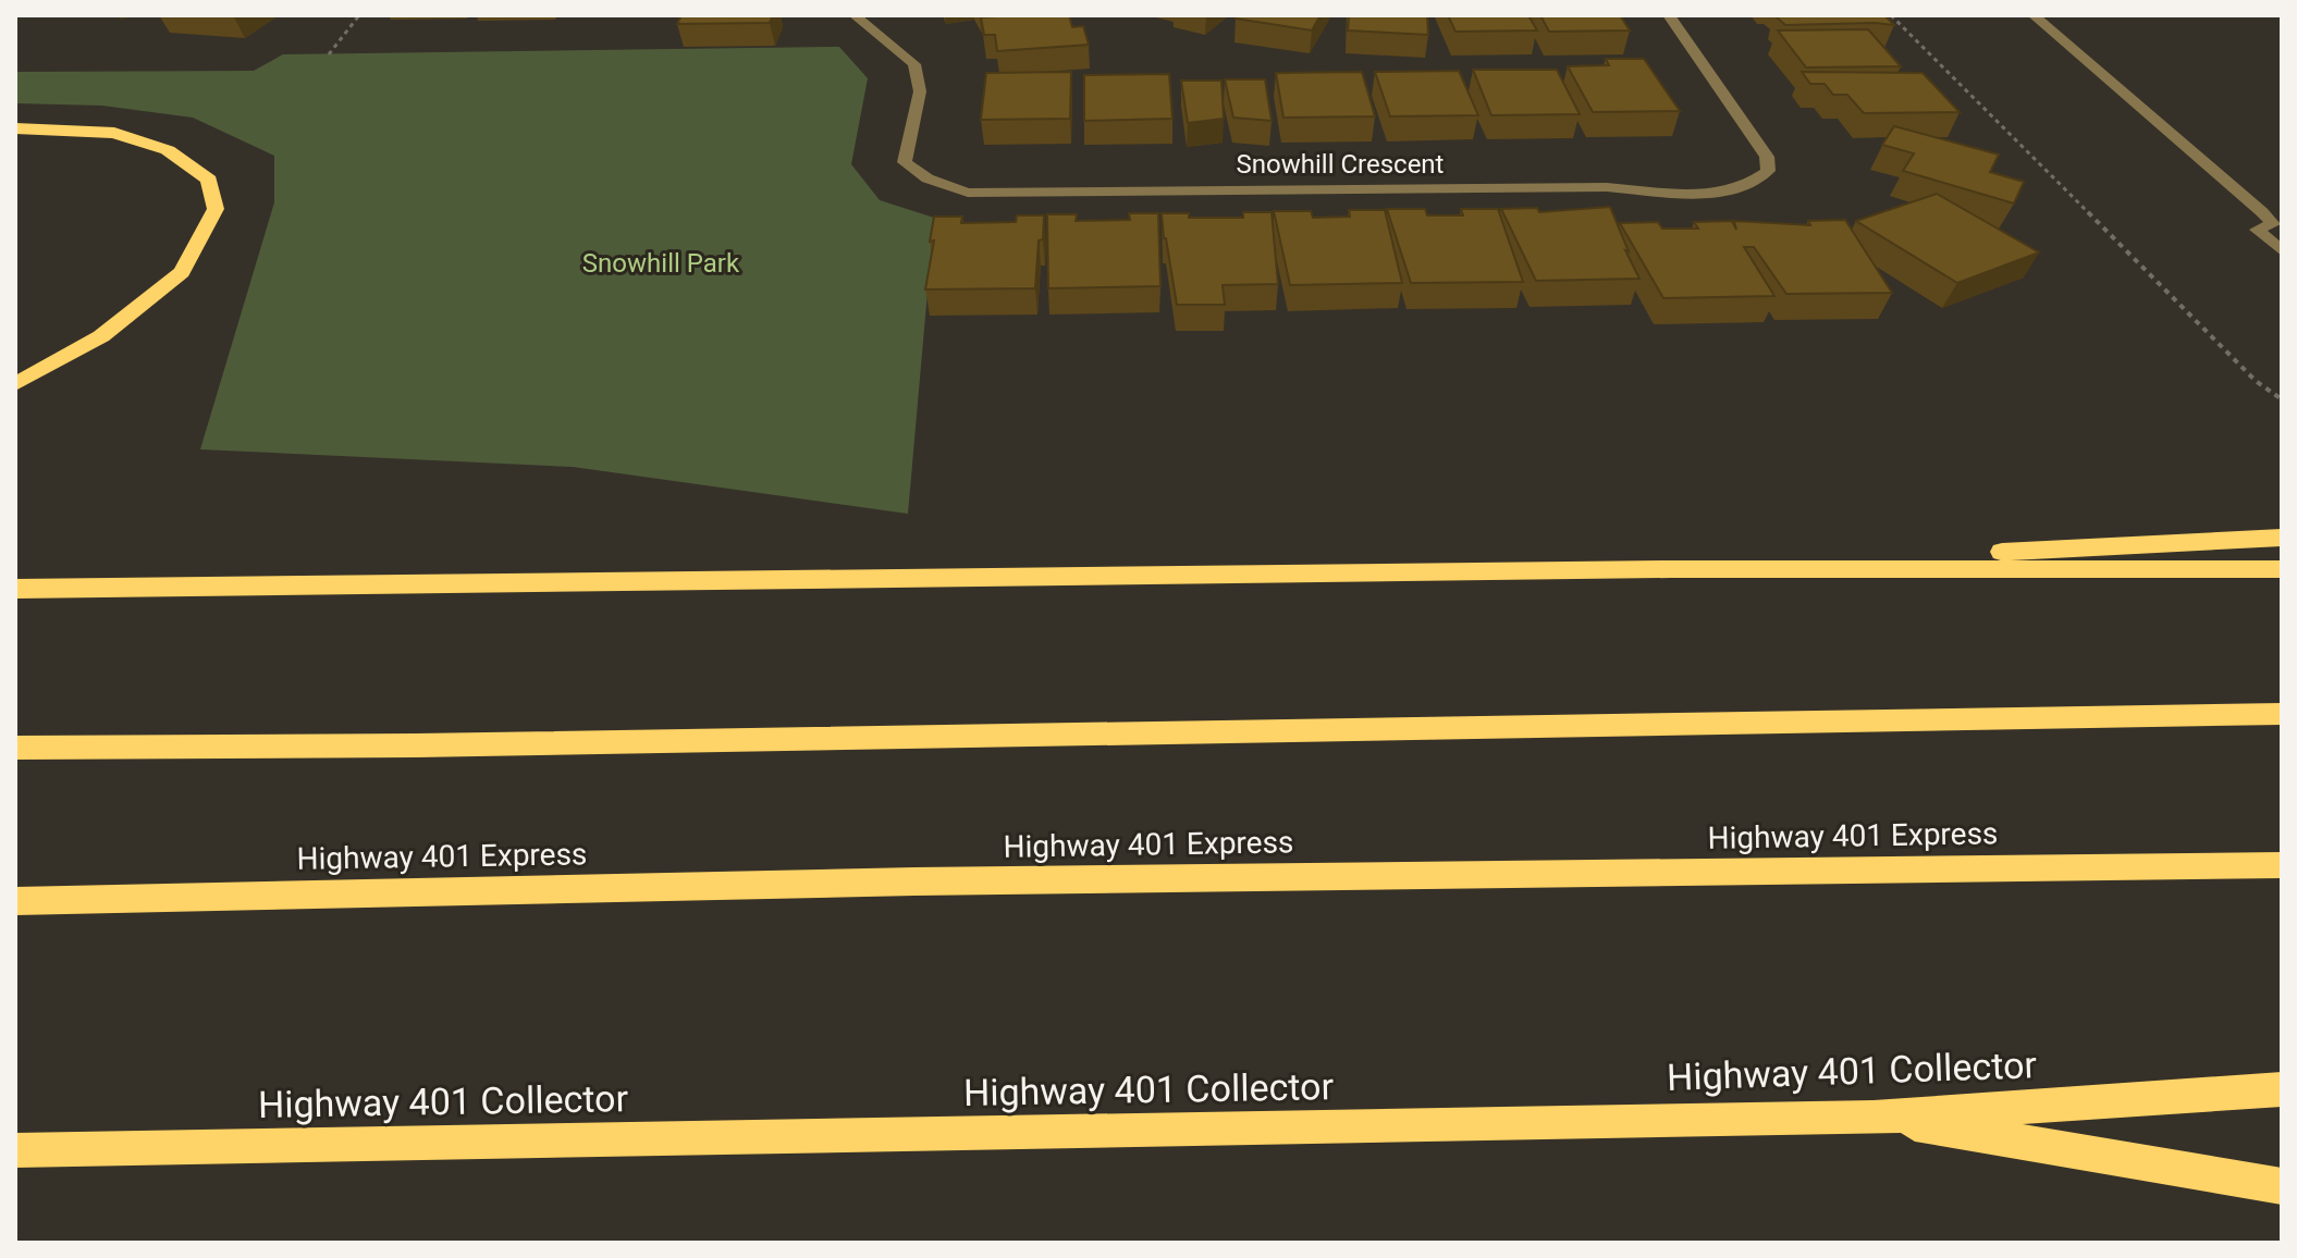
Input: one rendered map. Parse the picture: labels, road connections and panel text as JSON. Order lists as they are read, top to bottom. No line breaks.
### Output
{"streets":{"highway":["Highway 401 Express","Highway 401 Collector"],"street":["Snowhill Crescent"]},"parks":["Snowhill Park"]}
